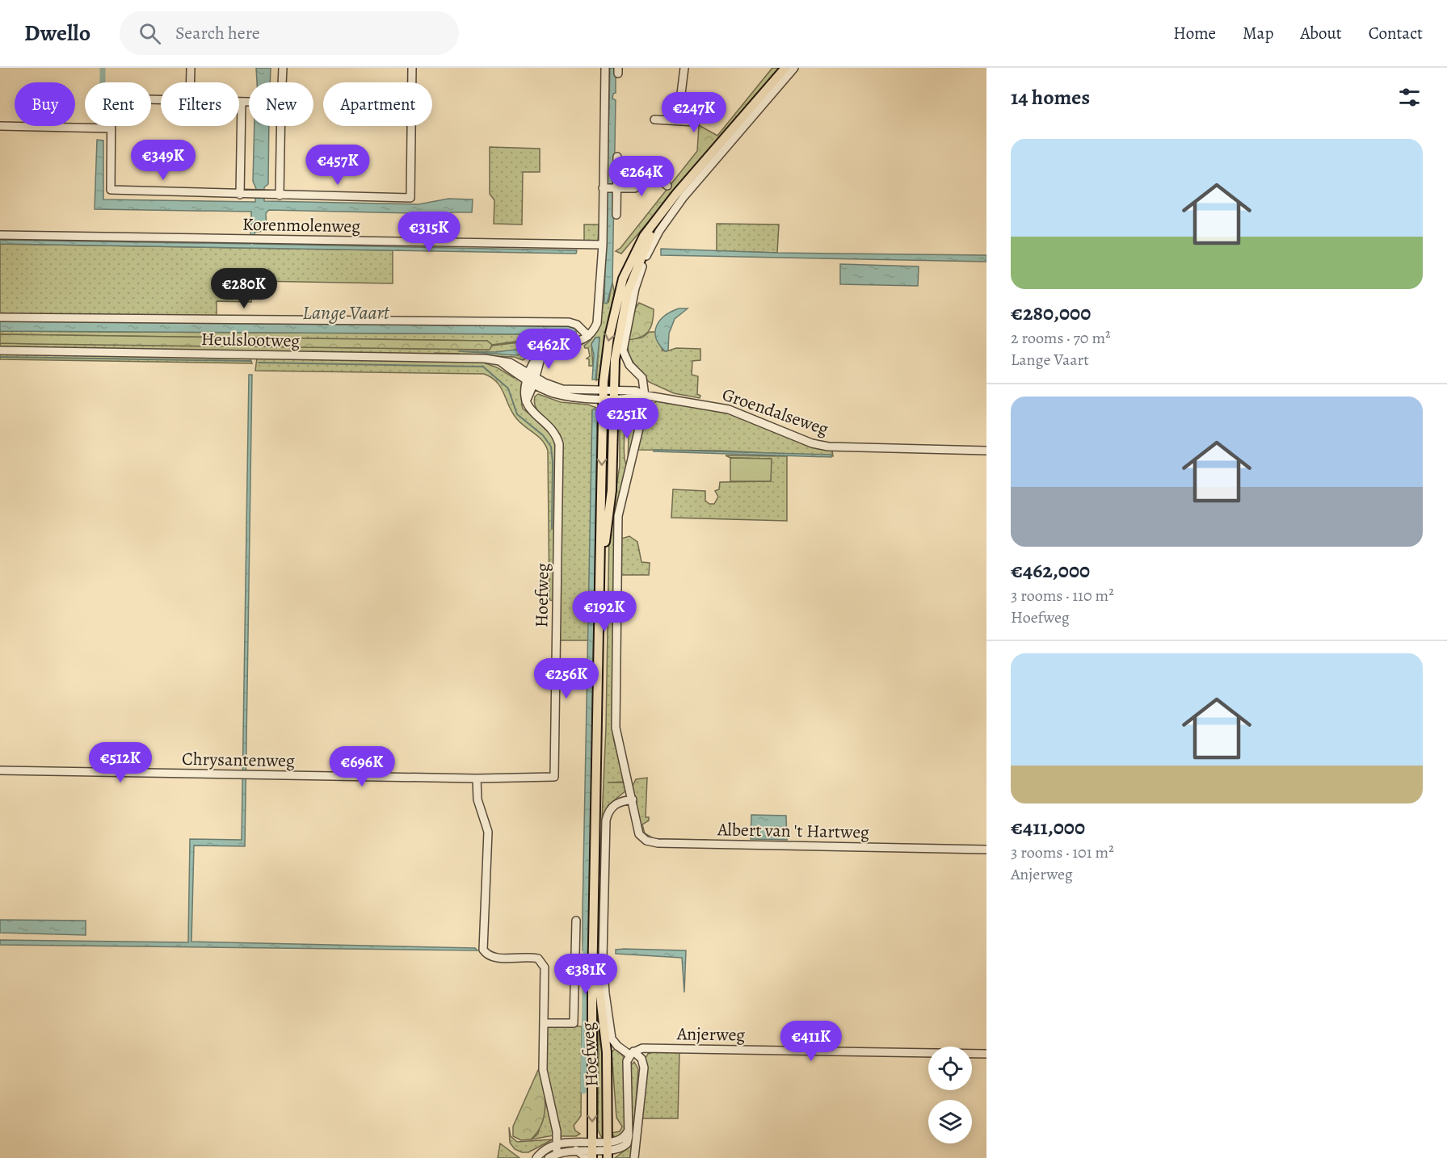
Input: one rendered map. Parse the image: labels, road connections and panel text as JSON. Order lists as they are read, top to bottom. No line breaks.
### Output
{"streets":{"main road":["Hoefweg"],"street":["Korenmolenweg","Heulslootweg","Groendalseweg","Chrysantenweg","Albert van 't Hartweg","Anjerweg"]},"crossings":[["Heulslootweg","Groendalseweg"],["Heulslootweg","Hoefweg"],["Groendalseweg","Hoefweg"],["Hoefweg","Chrysantenweg"],["Hoefweg","Albert van 't Hartweg"],["Hoefweg","Anjerweg"]],"water":["Lange Vaart"],"page":{"header":"Dwello","search":"Search here","nav":["Home","Map","About","Contact"],"heading":"14 homes","chip":["Buy","Rent","Filters","New","Apartment"],"price":["€247K","€349K","€457K","€264K","€315K","€280K","€462K","€251K","€192K","€256K","€512K","€696K","€381K","€411K"],"list":[{"name":"€280,000","note":"2 rooms · 70 m² · Lange Vaart"},{"name":"€462,000","note":"3 rooms · 110 m² · Hoefweg"},{"name":"€411,000","note":"3 rooms · 101 m² · Anjerweg"}]}}
